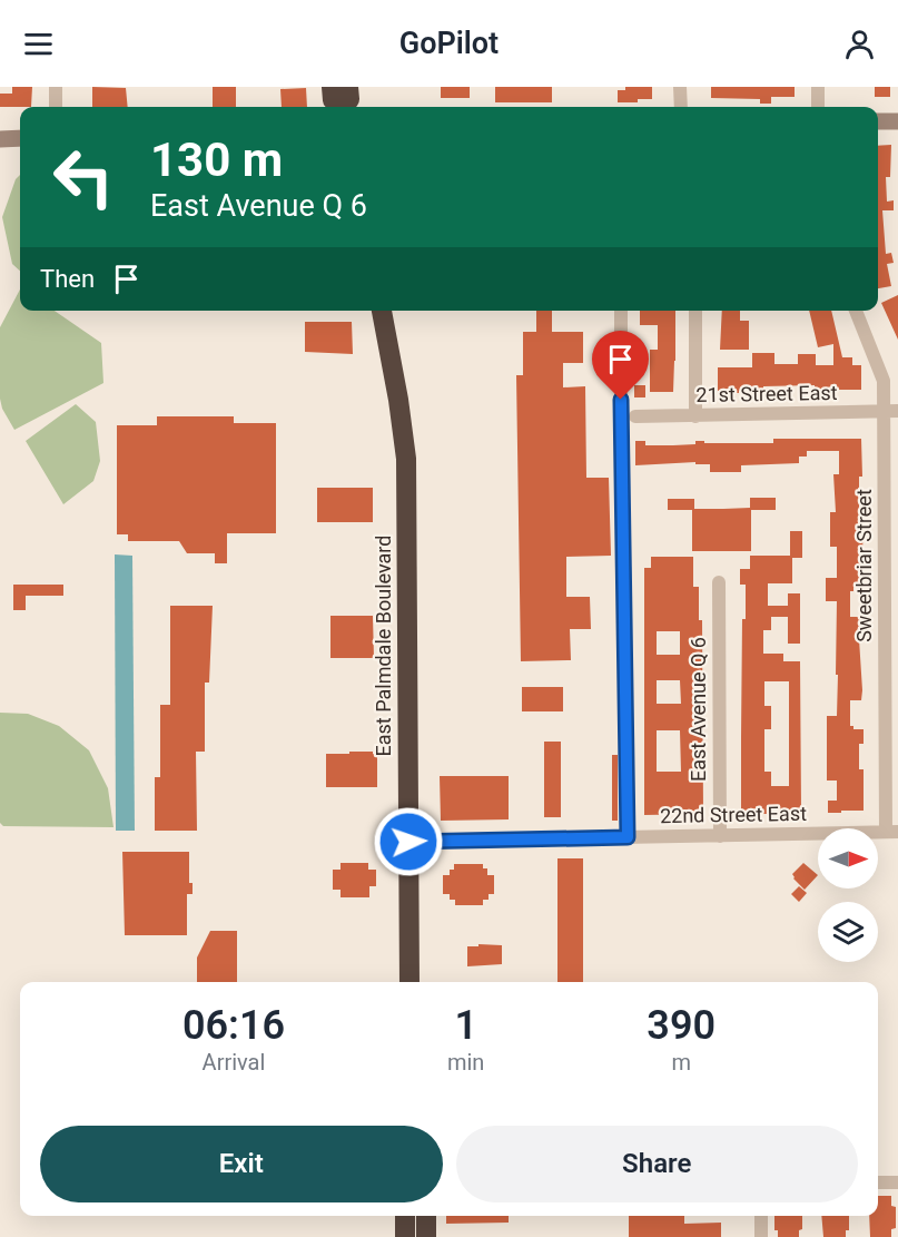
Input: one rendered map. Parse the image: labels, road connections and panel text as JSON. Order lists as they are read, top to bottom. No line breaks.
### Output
{"streets":{"highway":["East Palmdale Boulevard"],"street":["21st Street East","Sweetbriar Street","East Avenue Q 6","22nd Street East"]},"crossings":[["21st Street East","Sweetbriar Street"],["Sweetbriar Street","22nd Street East"],["East Palmdale Boulevard","22nd Street East"],["East Avenue Q 6","22nd Street East"]],"north":"right","page":{"header":"GoPilot","turn":["130 m","East Avenue Q 6"],"then":"Then","eta":["06:16","Arrival","1","min","390","m"],"buttons":["Exit","Share"]}}
